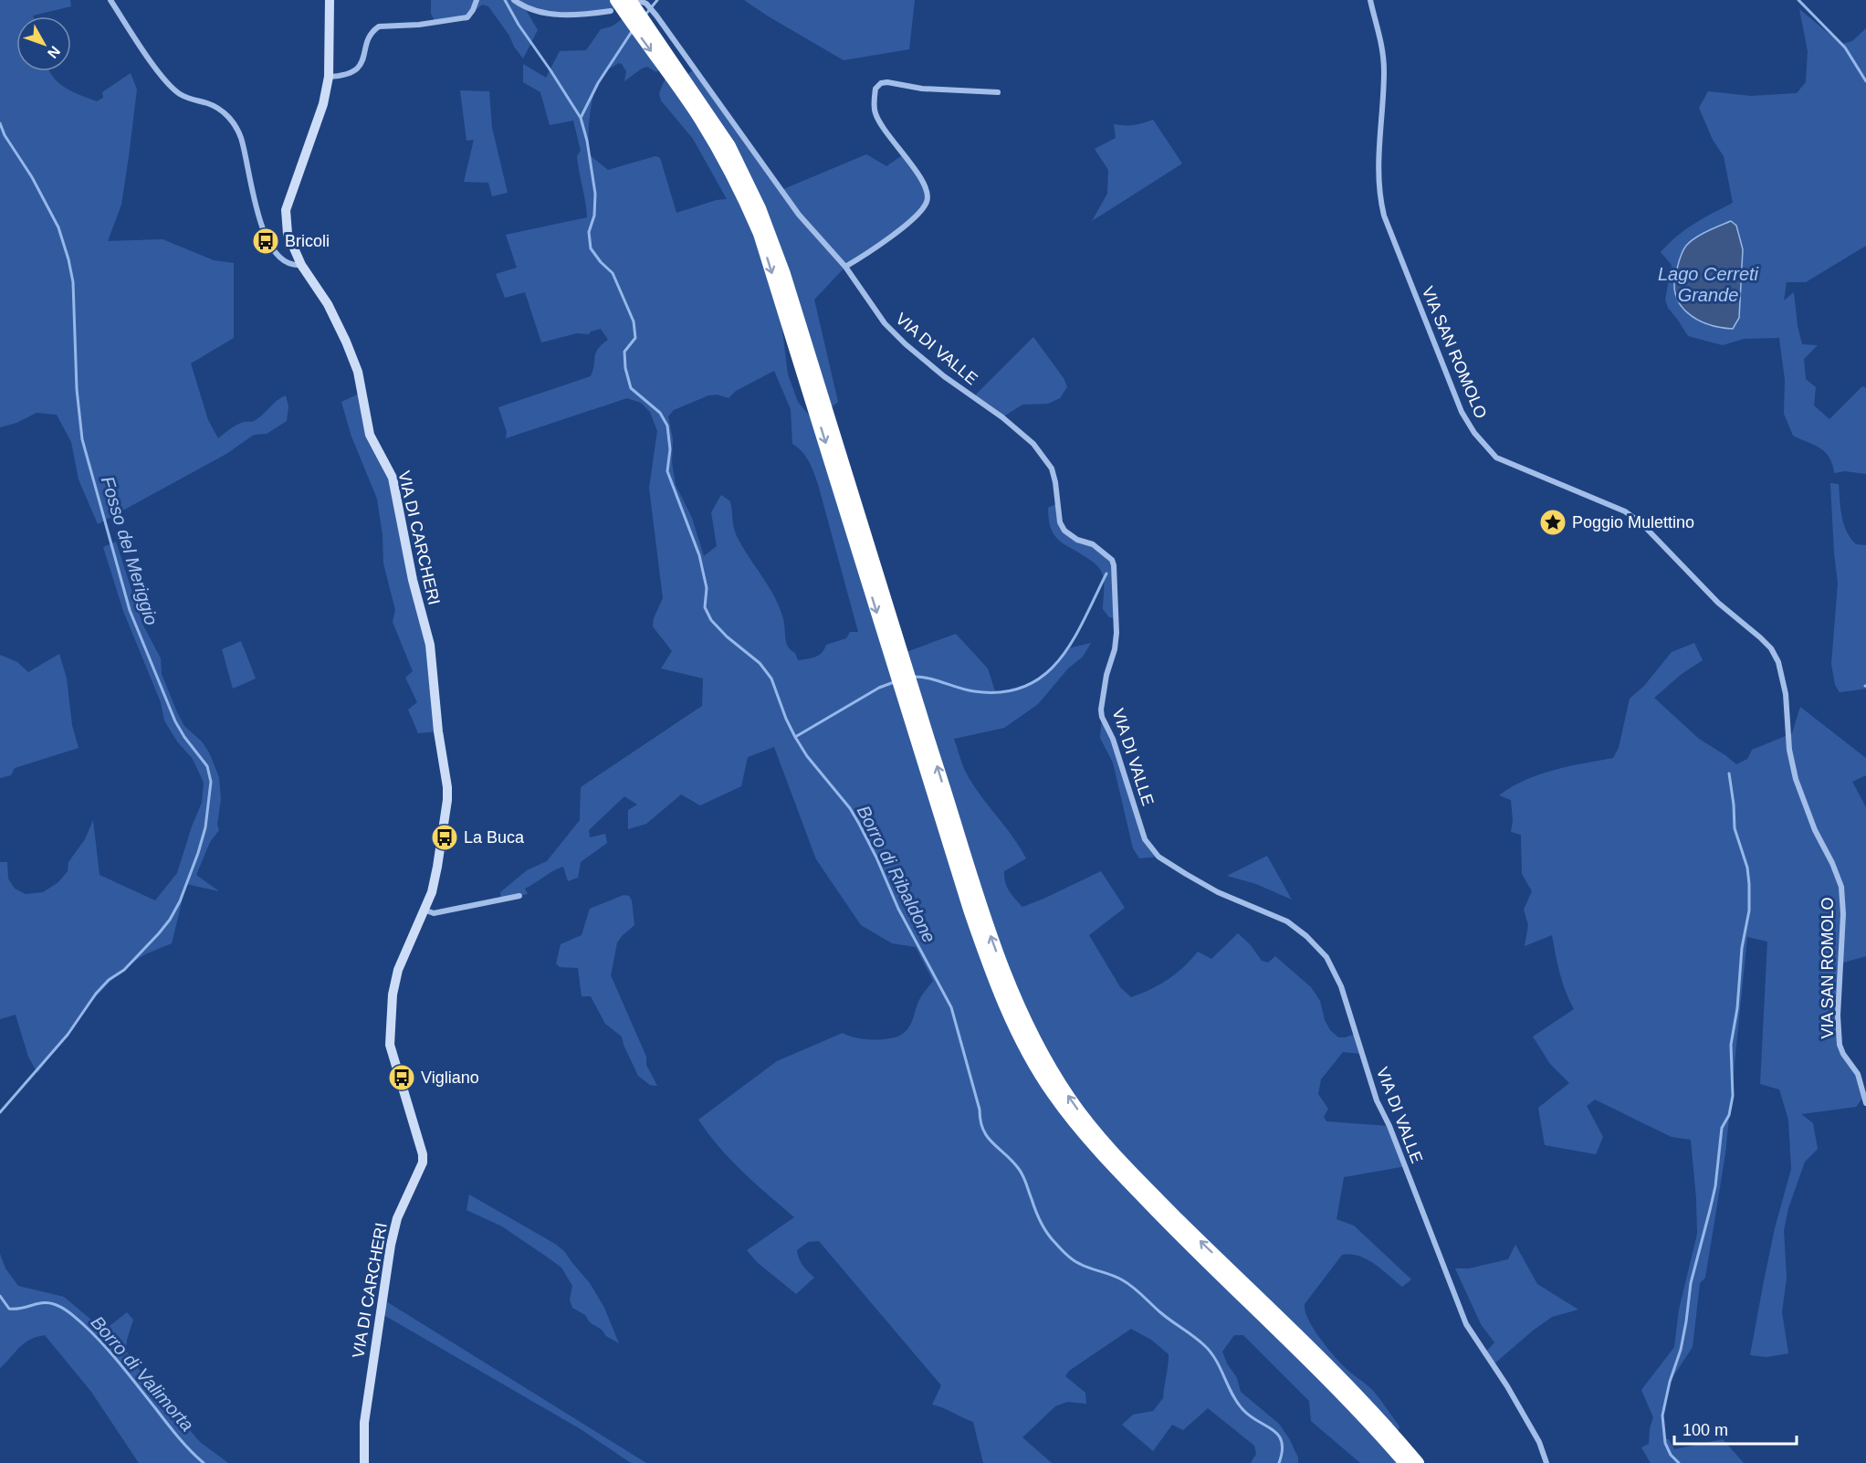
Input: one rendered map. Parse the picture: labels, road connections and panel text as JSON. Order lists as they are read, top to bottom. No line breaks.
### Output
{"streets":{"street":["VIA DI VALLE","VIA SAN ROMOLO","VIA DI CARCHERI"]},"water":["Lago Cerreti Grande","Fosso del Meriggio","Borro di Ribaldone","Borro di Valimorta"],"places":{"bus stop":["Bricoli","La Buca","Vigliano"],"place":["Poggio Mulettino"]},"scale_bar":"100 m","north":"bottom right"}
